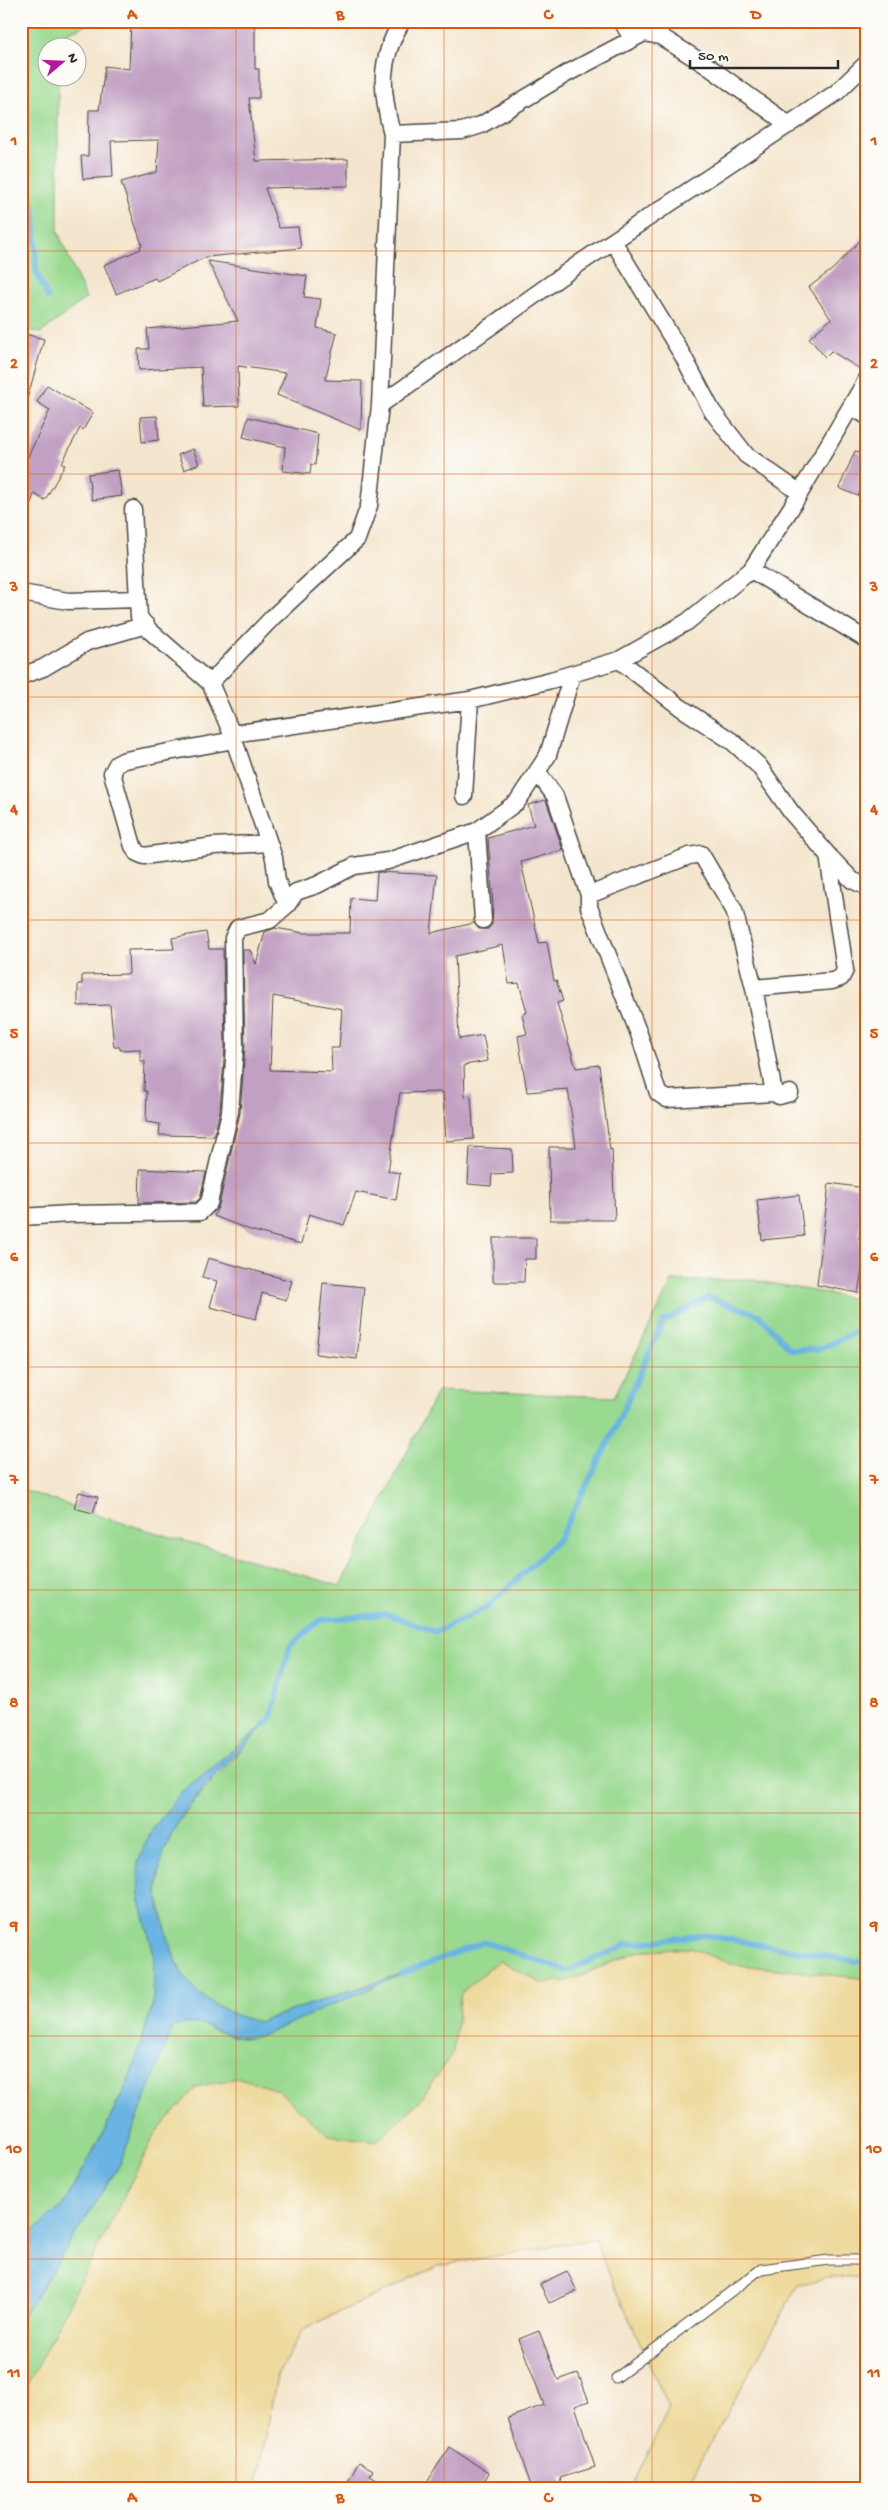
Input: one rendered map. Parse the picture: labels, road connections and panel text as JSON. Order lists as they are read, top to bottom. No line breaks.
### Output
{"scale_bar":"50 m","north":"right","grid":{"columns":["A","B","C","D"],"rows":["1","2","3","4","5","6","7","8","9","10","11"]}}
